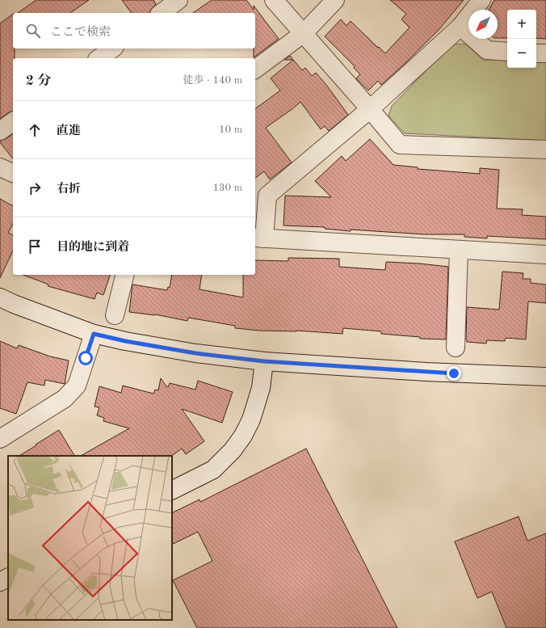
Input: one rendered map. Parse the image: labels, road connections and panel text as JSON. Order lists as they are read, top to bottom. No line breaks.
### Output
{"north":"bottom left","page":{"map_buttons":["+","−"],"search":"ここで検索","heading":["2 分","徒歩 · 140 m"],"list":[["直進","10 m"],["右折","130 m"],"目的地に到着"]}}
